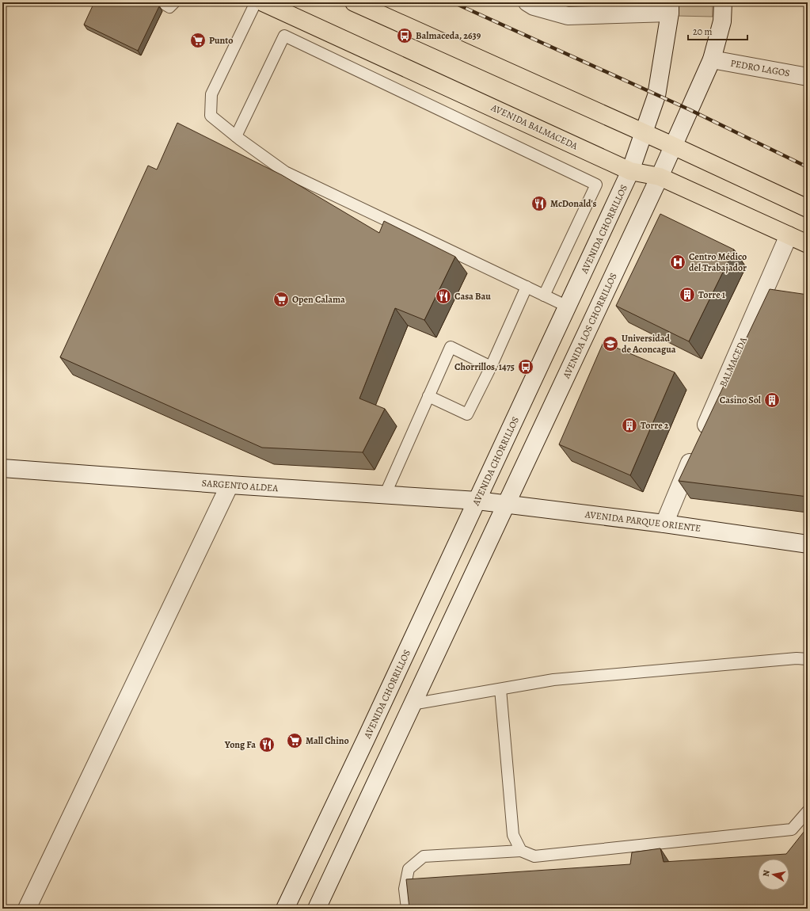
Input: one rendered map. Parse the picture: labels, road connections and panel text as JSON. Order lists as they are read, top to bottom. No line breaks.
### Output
{"streets":{"main road":["AVENIDA BALMACEDA"],"street":["PEDRO LAGOS","AVENIDA CHORRILLOS","AVENIDA LOS CHORRILLOS","BALMACEDA","SARGENTO ALDEA","AVENIDA PARQUE ORIENTE"]},"crossings":[["AVENIDA BALMACEDA","AVENIDA CHORRILLOS"],["AVENIDA BALMACEDA","AVENIDA LOS CHORRILLOS"],["AVENIDA BALMACEDA","BALMACEDA"],["AVENIDA CHORRILLOS","SARGENTO ALDEA"],["AVENIDA CHORRILLOS","AVENIDA PARQUE ORIENTE"],["AVENIDA LOS CHORRILLOS","AVENIDA PARQUE ORIENTE"],["BALMACEDA","AVENIDA PARQUE ORIENTE"],["SARGENTO ALDEA","AVENIDA PARQUE ORIENTE"]],"places":{"bus stop":["Balmaceda, 2639","Chorrillos, 1475"],"supermarket":["Punto","Open Calama","Mall Chino"],"restaurant":["McDonald's","Casa Bau","Yong Fa"],"hospital":["Centro Médico del Trabajador"],"building":["Torre 1","Casino Sol","Torre 2"],"school or university":["Universidad de Aconcagua"]},"scale_bar":"20 m","north":"left"}
